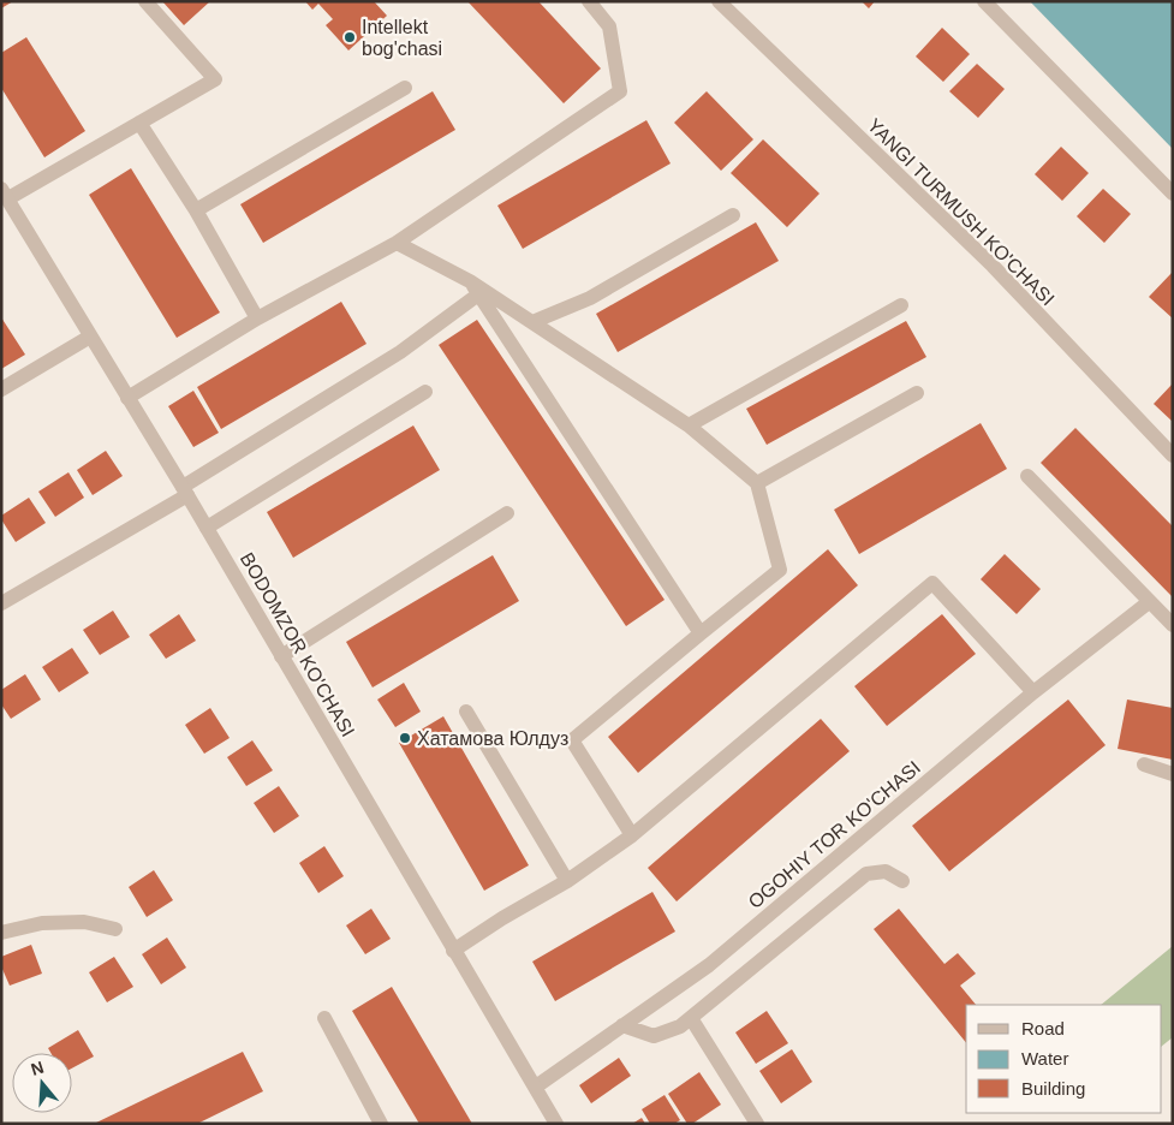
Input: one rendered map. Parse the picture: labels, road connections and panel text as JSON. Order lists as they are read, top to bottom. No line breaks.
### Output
{"streets":{"street":["YANGI TURMUSH KO'CHASI","BODOMZOR KO'CHASI","OGOHIY TOR KO'CHASI"]},"crossings":[["BODOMZOR KO'CHASI","OGOHIY TOR KO'CHASI"]],"places":["Intellekt bog'chasi","Хатамова Юлдуз"],"legend":["Road","Water","Building"],"north":"top"}
